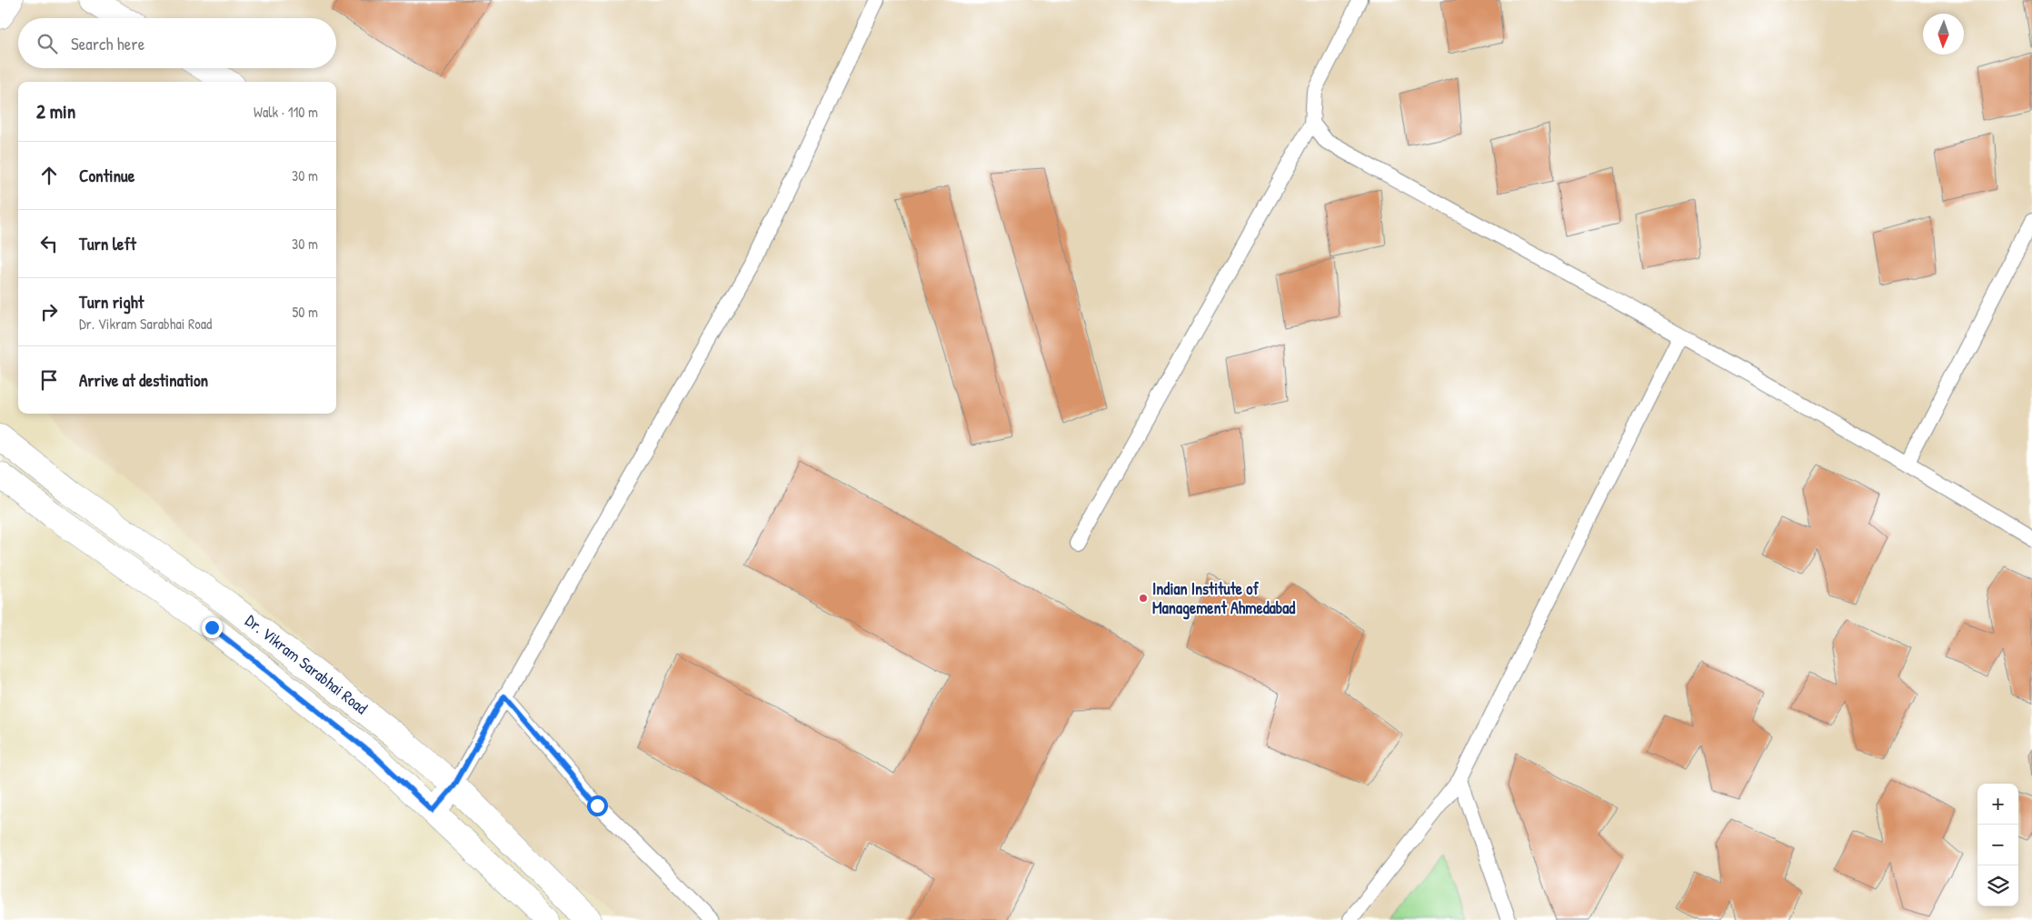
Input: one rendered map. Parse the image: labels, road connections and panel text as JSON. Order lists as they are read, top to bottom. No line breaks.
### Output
{"streets":{"main road":["Dr. Vikram Sarabhai Road"]},"places":["Indian Institute of Management Ahmedabad"],"north":"bottom","page":{"search":"Search here","heading":["2 min","Walk · 110 m"],"list":[["Continue","30 m"],["Turn left","30 m"],["Turn right","Dr. Vikram Sarabhai Road","50 m"],"Arrive at destination"],"map_buttons":["+","−"]}}
